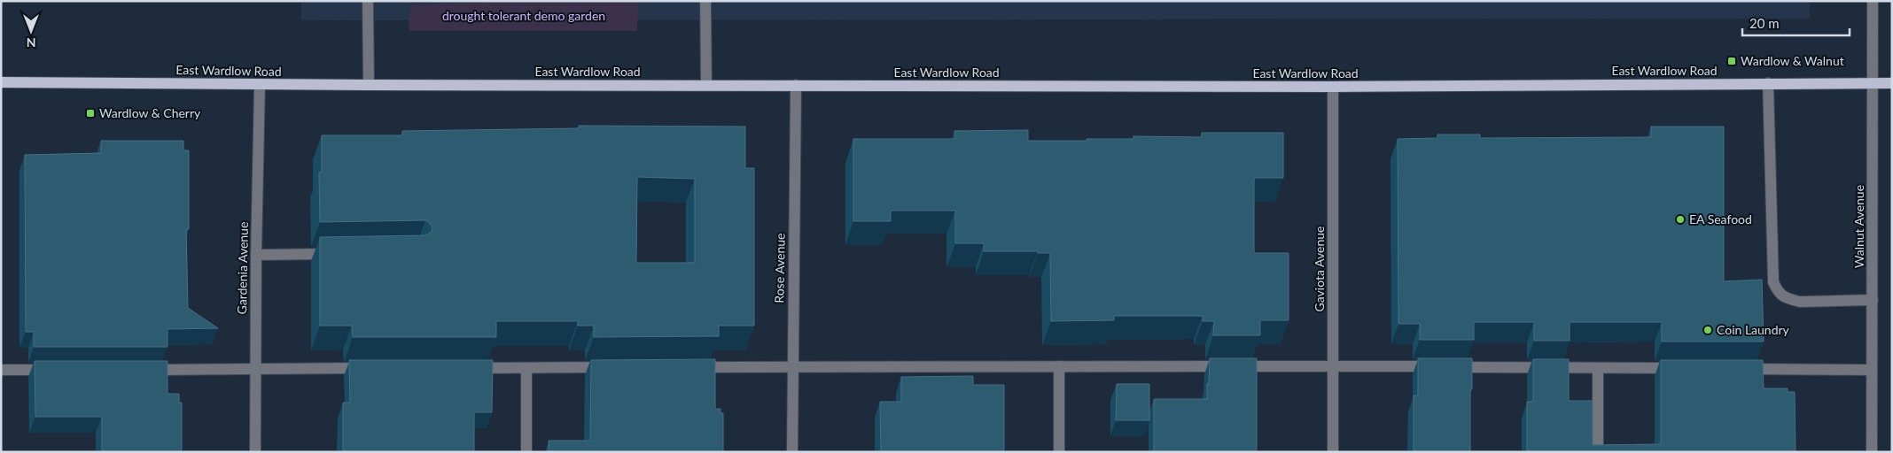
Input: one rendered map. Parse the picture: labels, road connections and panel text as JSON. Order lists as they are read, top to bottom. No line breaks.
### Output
{"streets":{"main road":["East Wardlow Road"],"street":["Walnut Avenue","Gardenia Avenue","Rose Avenue","Gaviota Avenue"]},"crossings":[["East Wardlow Road","Walnut Avenue"],["East Wardlow Road","Gardenia Avenue"],["East Wardlow Road","Rose Avenue"],["East Wardlow Road","Gaviota Avenue"]],"parks":["drought tolerant demo garden"],"places":{"transit":["Wardlow & Walnut","Wardlow & Cherry"],"other":["EA Seafood","Coin Laundry"]},"scale_bar":"20 m","north":"bottom"}
